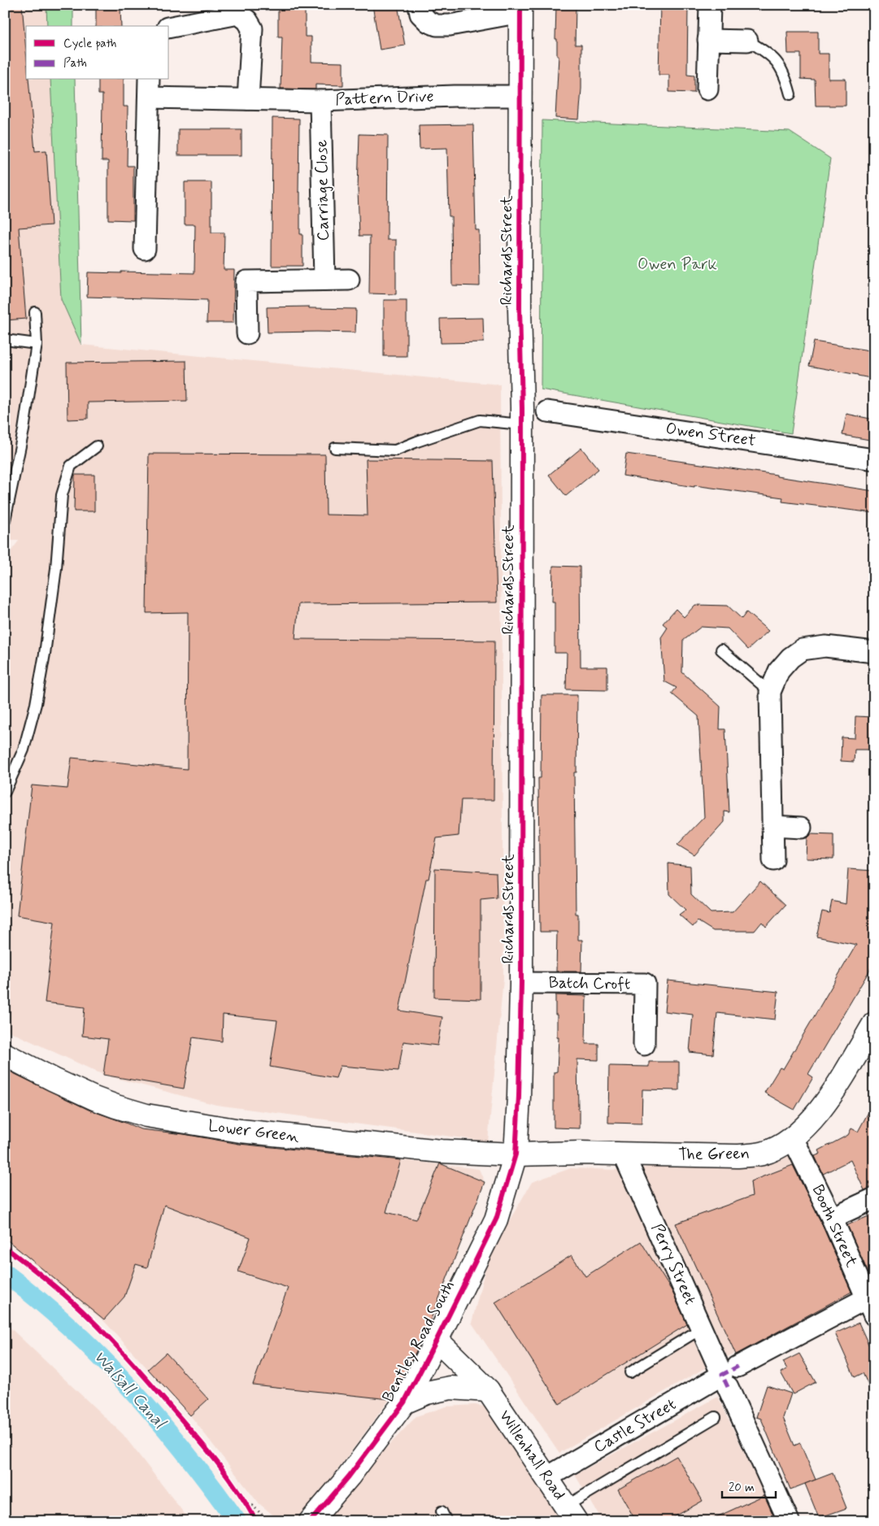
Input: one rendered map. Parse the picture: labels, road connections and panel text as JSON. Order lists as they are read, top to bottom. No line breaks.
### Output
{"streets":{"street":["Pattern Drive","Carriage Close","Richards Street","Owen Street","Batch Croft","Lower Green","The Green","Booth Street","Perry Street","Bentley Road South","Castle Street","Willenhall Road"]},"crossings":[["Pattern Drive","Carriage Close"],["Pattern Drive","Richards Street"],["Richards Street","Batch Croft"],["Richards Street","Lower Green"],["Richards Street","The Green"],["Richards Street","Bentley Road South"],["Lower Green","The Green"],["Lower Green","Bentley Road South"],["The Green","Booth Street"],["The Green","Perry Street"],["The Green","Bentley Road South"],["Booth Street","Castle Street"],["Perry Street","Castle Street"],["Bentley Road South","Willenhall Road"],["Castle Street","Willenhall Road"]],"water":["Walsall Canal"],"parks":["Owen Park"],"legend":["Cycle path","Path"],"scale_bar":"20 m"}
